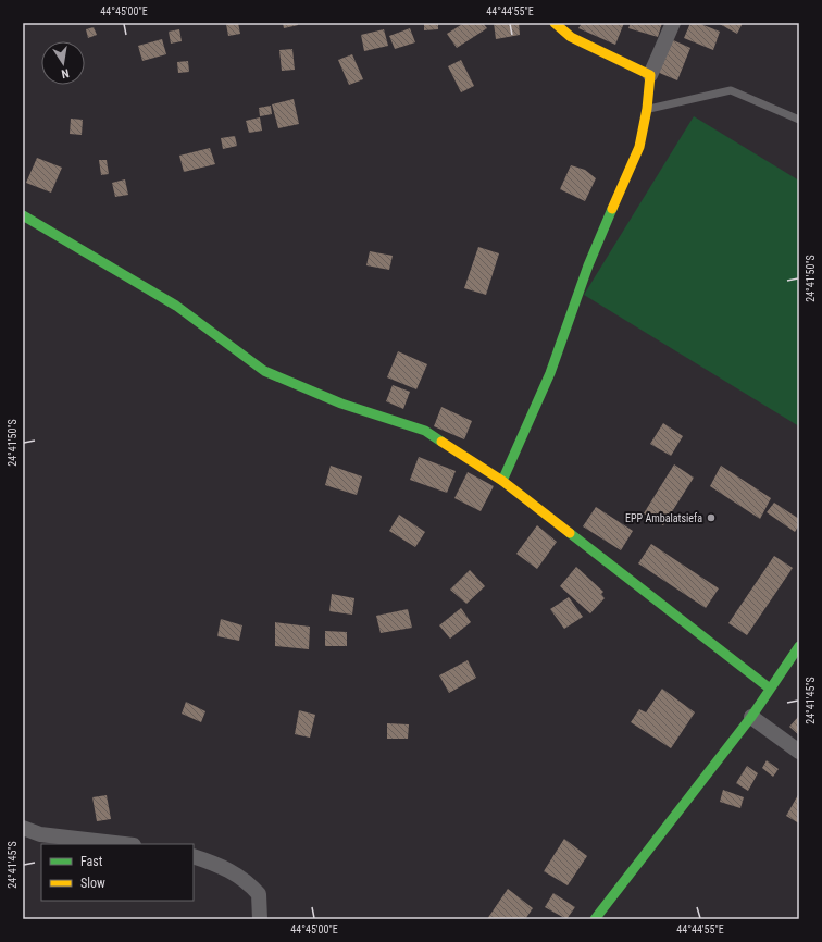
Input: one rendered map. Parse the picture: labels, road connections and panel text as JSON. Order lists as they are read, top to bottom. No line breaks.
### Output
{"places":["EPP Ambalatsiefa"],"legend":["Fast","Slow"],"north":"bottom","coordinates":["44°45'00\"E","44°44'55\"E","24°41'50\"S","24°41'45\"S"]}
